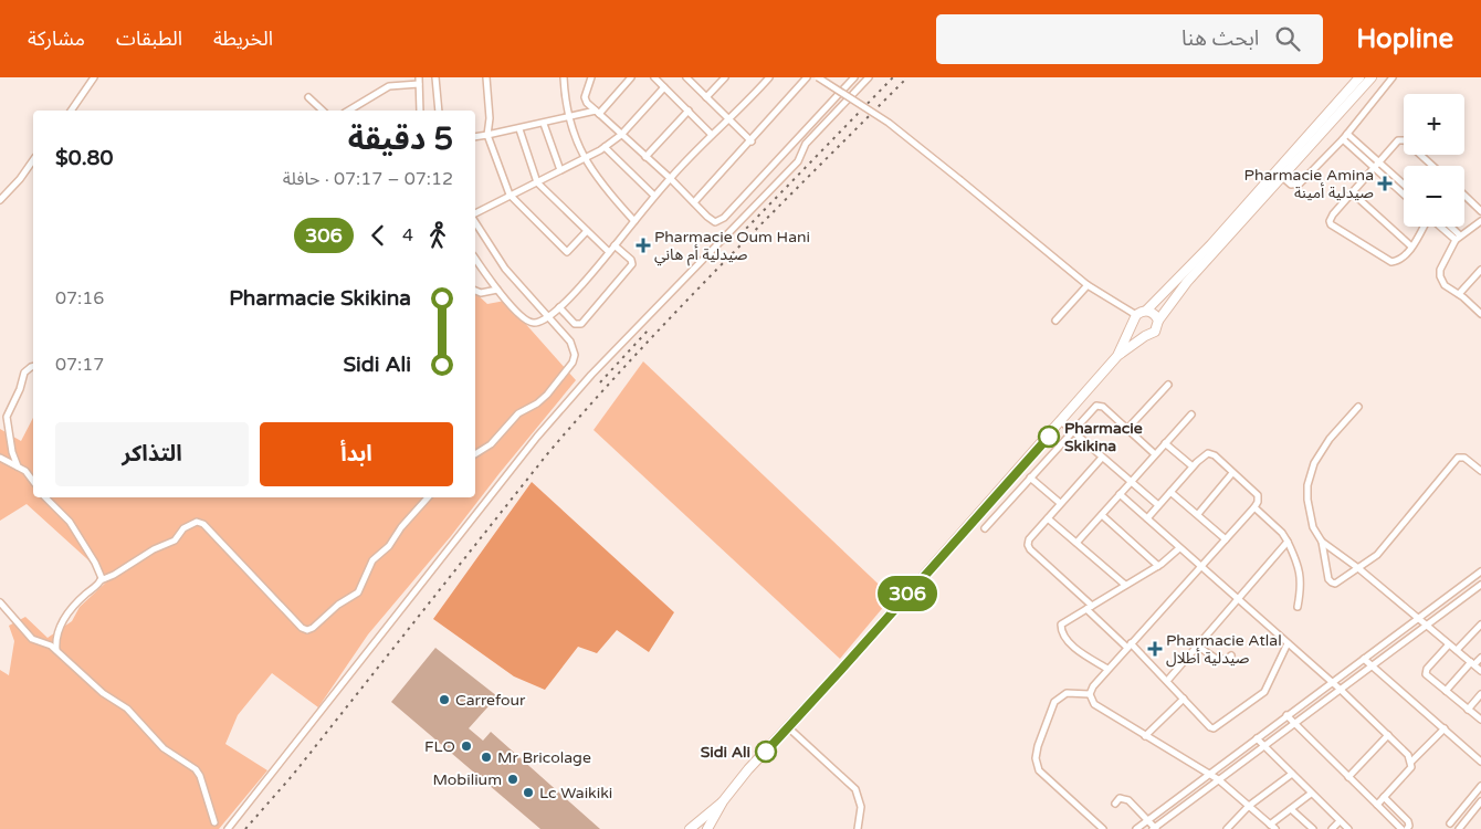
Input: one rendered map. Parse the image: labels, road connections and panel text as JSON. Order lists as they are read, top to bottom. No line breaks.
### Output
{"places":{"health":["Pharmacie Amina صيدلية أمينة","Pharmacie Oum Hani صيدلية أم هاني","Pharmacie Atlal صيدلية أطلال"],"other":["Pharmacie Skikina","Carrefour","FLO","Sidi Ali","Mr Bricolage","Mobilium","Lc Waikiki"]},"lines":["bus line 306"],"page":{"header":"Hopline","search":"ابحث هنا","nav":["الخريطة","الطبقات","مشاركة"],"on_map":"306","map_buttons":["+","−"],"heading":["5 دقيقة","07:12 – 07:17 · حافلة","$0.80"],"legs":["4","306"],"list":[{"name":"Pharmacie Skikina","value":"07:16"},{"name":"Sidi Ali","value":"07:17"}],"buttons":["ابدأ","التذاكر"]}}
